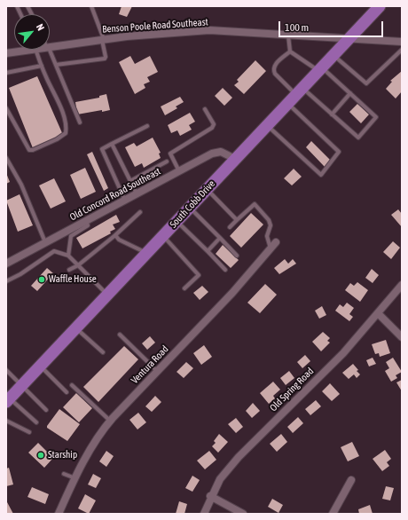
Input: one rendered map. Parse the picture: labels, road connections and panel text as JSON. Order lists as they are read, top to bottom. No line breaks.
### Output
{"streets":{"main road":["South Cobb Drive"],"street":["Benson Poole Road Southeast","Old Concord Road Southeast","Ventura Road","Old Spring Road"]},"crossings":[["Benson Poole Road Southeast","South Cobb Drive"],["Old Concord Road Southeast","South Cobb Drive"]],"places":["Waffle House","Starship"],"scale_bar":"100 m","north":"top right"}
